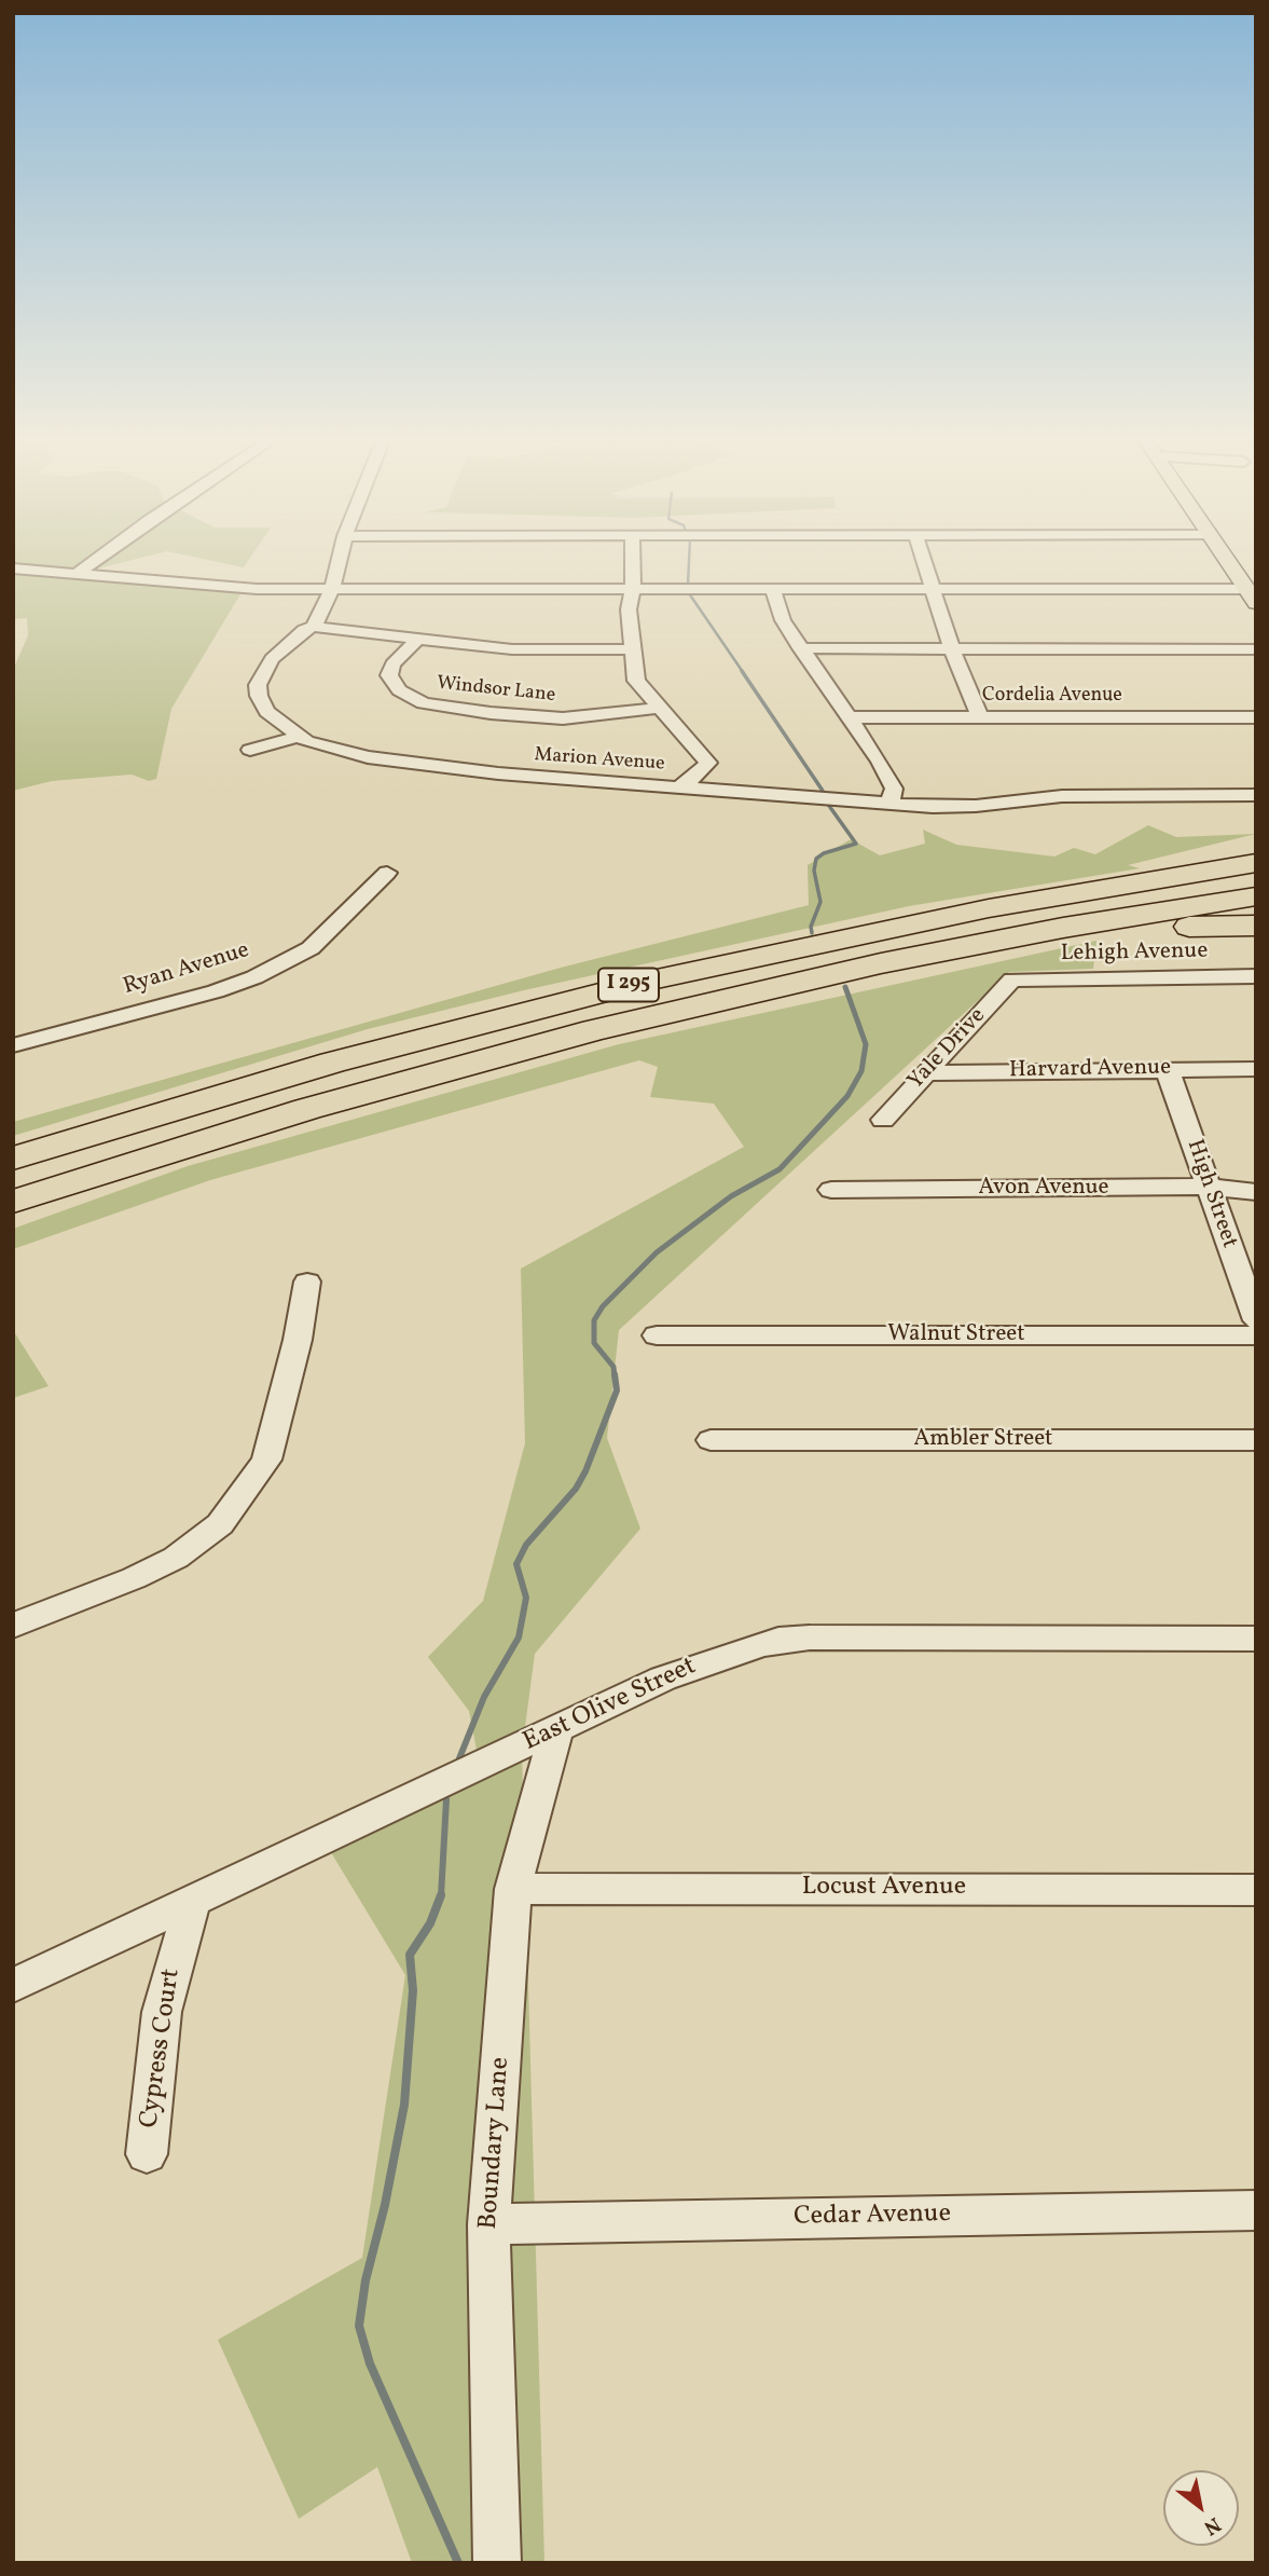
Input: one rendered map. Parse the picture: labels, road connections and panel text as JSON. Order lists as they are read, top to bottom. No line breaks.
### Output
{"streets":{"highway":["I 295"],"street":["Windsor Lane","Cordelia Avenue","Marion Avenue","Lehigh Avenue","Ryan Avenue","Yale Drive","Harvard Avenue","Avon Avenue","High Street","Walnut Street","Ambler Street","East Olive Street","Locust Avenue","Cypress Court","Boundary Lane","Cedar Avenue"]},"crossings":[["Lehigh Avenue","Yale Drive"],["Yale Drive","Harvard Avenue"],["Harvard Avenue","High Street"],["Avon Avenue","High Street"],["East Olive Street","Cypress Court"],["East Olive Street","Boundary Lane"],["Locust Avenue","Boundary Lane"],["Boundary Lane","Cedar Avenue"]],"north":"bottom right"}
